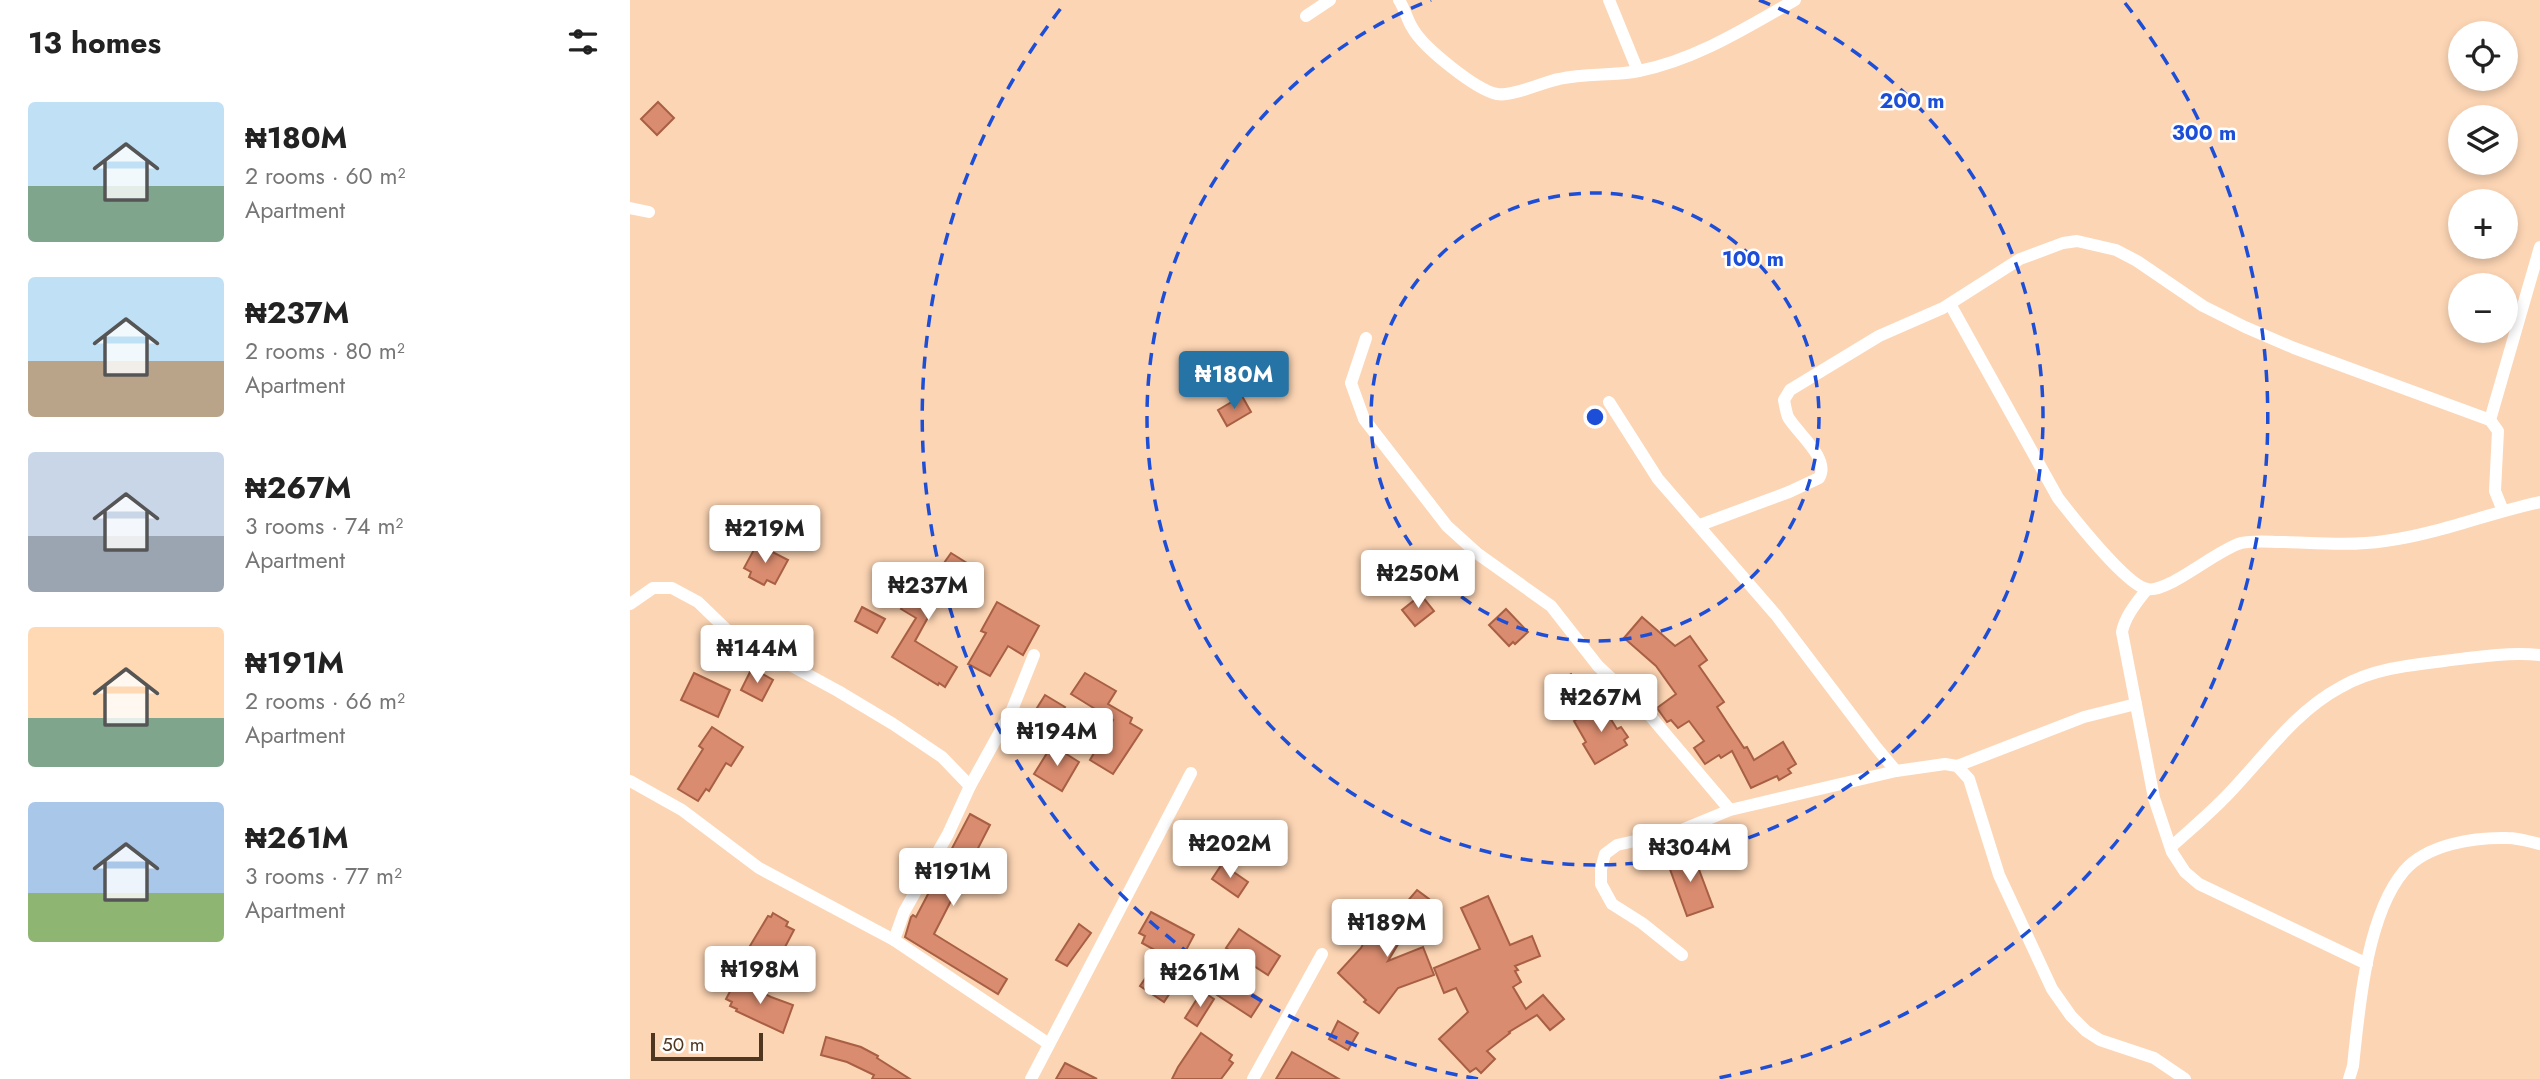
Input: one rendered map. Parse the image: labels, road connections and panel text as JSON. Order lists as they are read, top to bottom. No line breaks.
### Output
{"scale_bar":"50 m","page":{"heading":"13 homes","map_buttons":["+","−"],"list":[{"name":"₦180M","note":"2 rooms · 60 m² · Apartment"},{"name":"₦237M","note":"2 rooms · 80 m² · Apartment"},{"name":"₦267M","note":"3 rooms · 74 m² · Apartment"},{"name":"₦191M","note":"2 rooms · 66 m² · Apartment"},{"name":"₦261M","note":"3 rooms · 77 m² · Apartment"}],"price":["₦180M","₦219M","₦250M","₦237M","₦144M","₦267M","₦194M","₦202M","₦304M","₦191M","₦189M","₦198M","₦261M"],"scale":"50 m"},"rings":["200 m","300 m","100 m"]}
